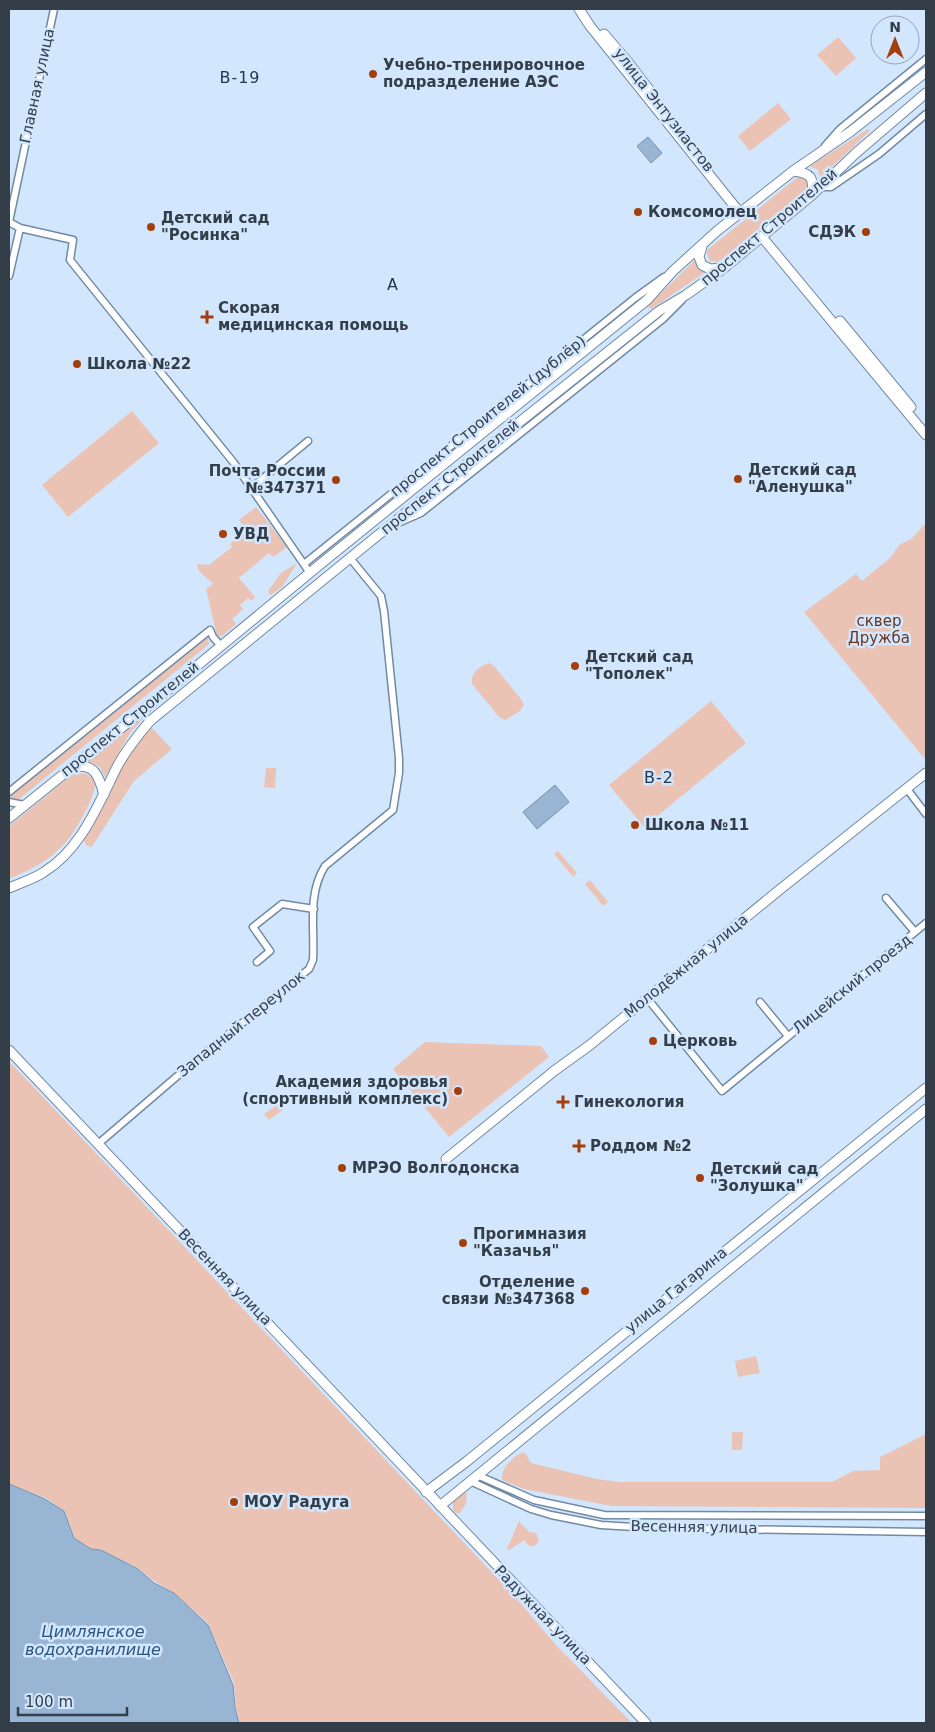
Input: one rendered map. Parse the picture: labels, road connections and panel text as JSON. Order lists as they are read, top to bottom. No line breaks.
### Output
{"streets":{"street":["Главная улица","улица Энтузиастов","проспект Строителей","проспект Строителей (дублёр)","Молодёжная улица","Лицейский проезд","Западный переулок","Весенняя улица","улица Гагарина","Радужная улица"]},"crossings":[["улица Энтузиастов","проспект Строителей"],["проспект Строителей","проспект Строителей (дублёр)"],["проспект Строителей","Западный переулок"],["Молодёжная улица","Лицейский проезд"],["Западный переулок","Весенняя улица"],["Весенняя улица","улица Гагарина"],["Весенняя улица","Радужная улица"],["улица Гагарина","Радужная улица"]],"districts":["В-19","А","В-2"],"water":["Цимлянское водохранилище"],"parks":["сквер Дружба"],"places":{"other":["Учебно-тренировочное подразделение АЭС","Комсомолец","Детский сад \"Росинка\"","СДЭК","Школа №22","Детский сад \"Аленушка\"","Почта России №347371","УВД","Детский сад \"Тополек\"","Школа №11","Церковь","Академия здоровья (спортивный комплекс)","МРЭО Волгодонска","Детский сад \"Золушка\"","Прогимназия \"Казачья\"","Отделение связи №347368","МОУ Радуга"],"health":["Скорая медицинская помощь","Гинекология","Роддом №2"]},"scale_bar":"100 m","north":"top"}
